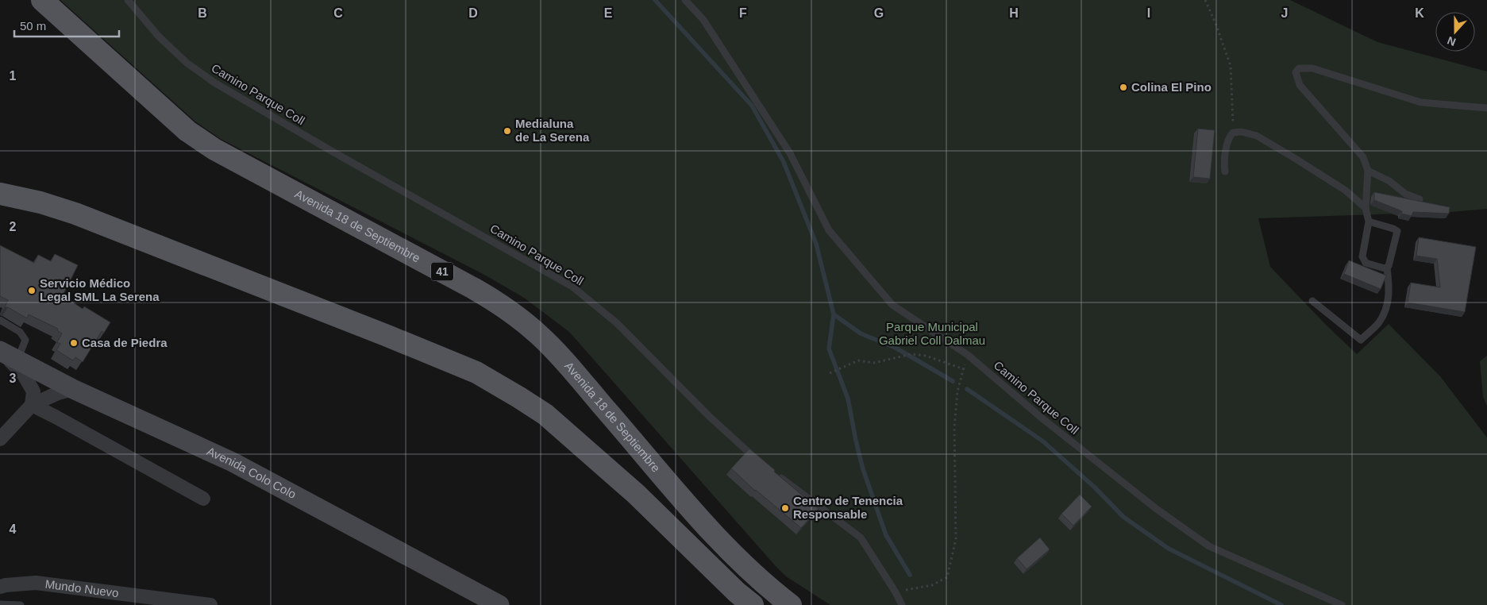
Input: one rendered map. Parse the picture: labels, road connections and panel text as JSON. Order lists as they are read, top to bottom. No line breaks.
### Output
{"streets":{"main road":["Avenida 18 de Septiembre","41"],"street":["Avenida Colo Colo","Mundo Nuevo"],"lane":["Camino Parque Coll"]},"parks":["Parque Municipal Gabriel Coll Dalmau"],"places":["Colina El Pino","Medialuna de La Serena","Servicio Médico Legal SML La Serena","Casa de Piedra","Centro de Tenencia Responsable"],"scale_bar":"50 m","north":"bottom","grid":{"columns":["B","C","D","E","F","G","H","I","J","K"],"rows":["1","2","3","4"]}}
